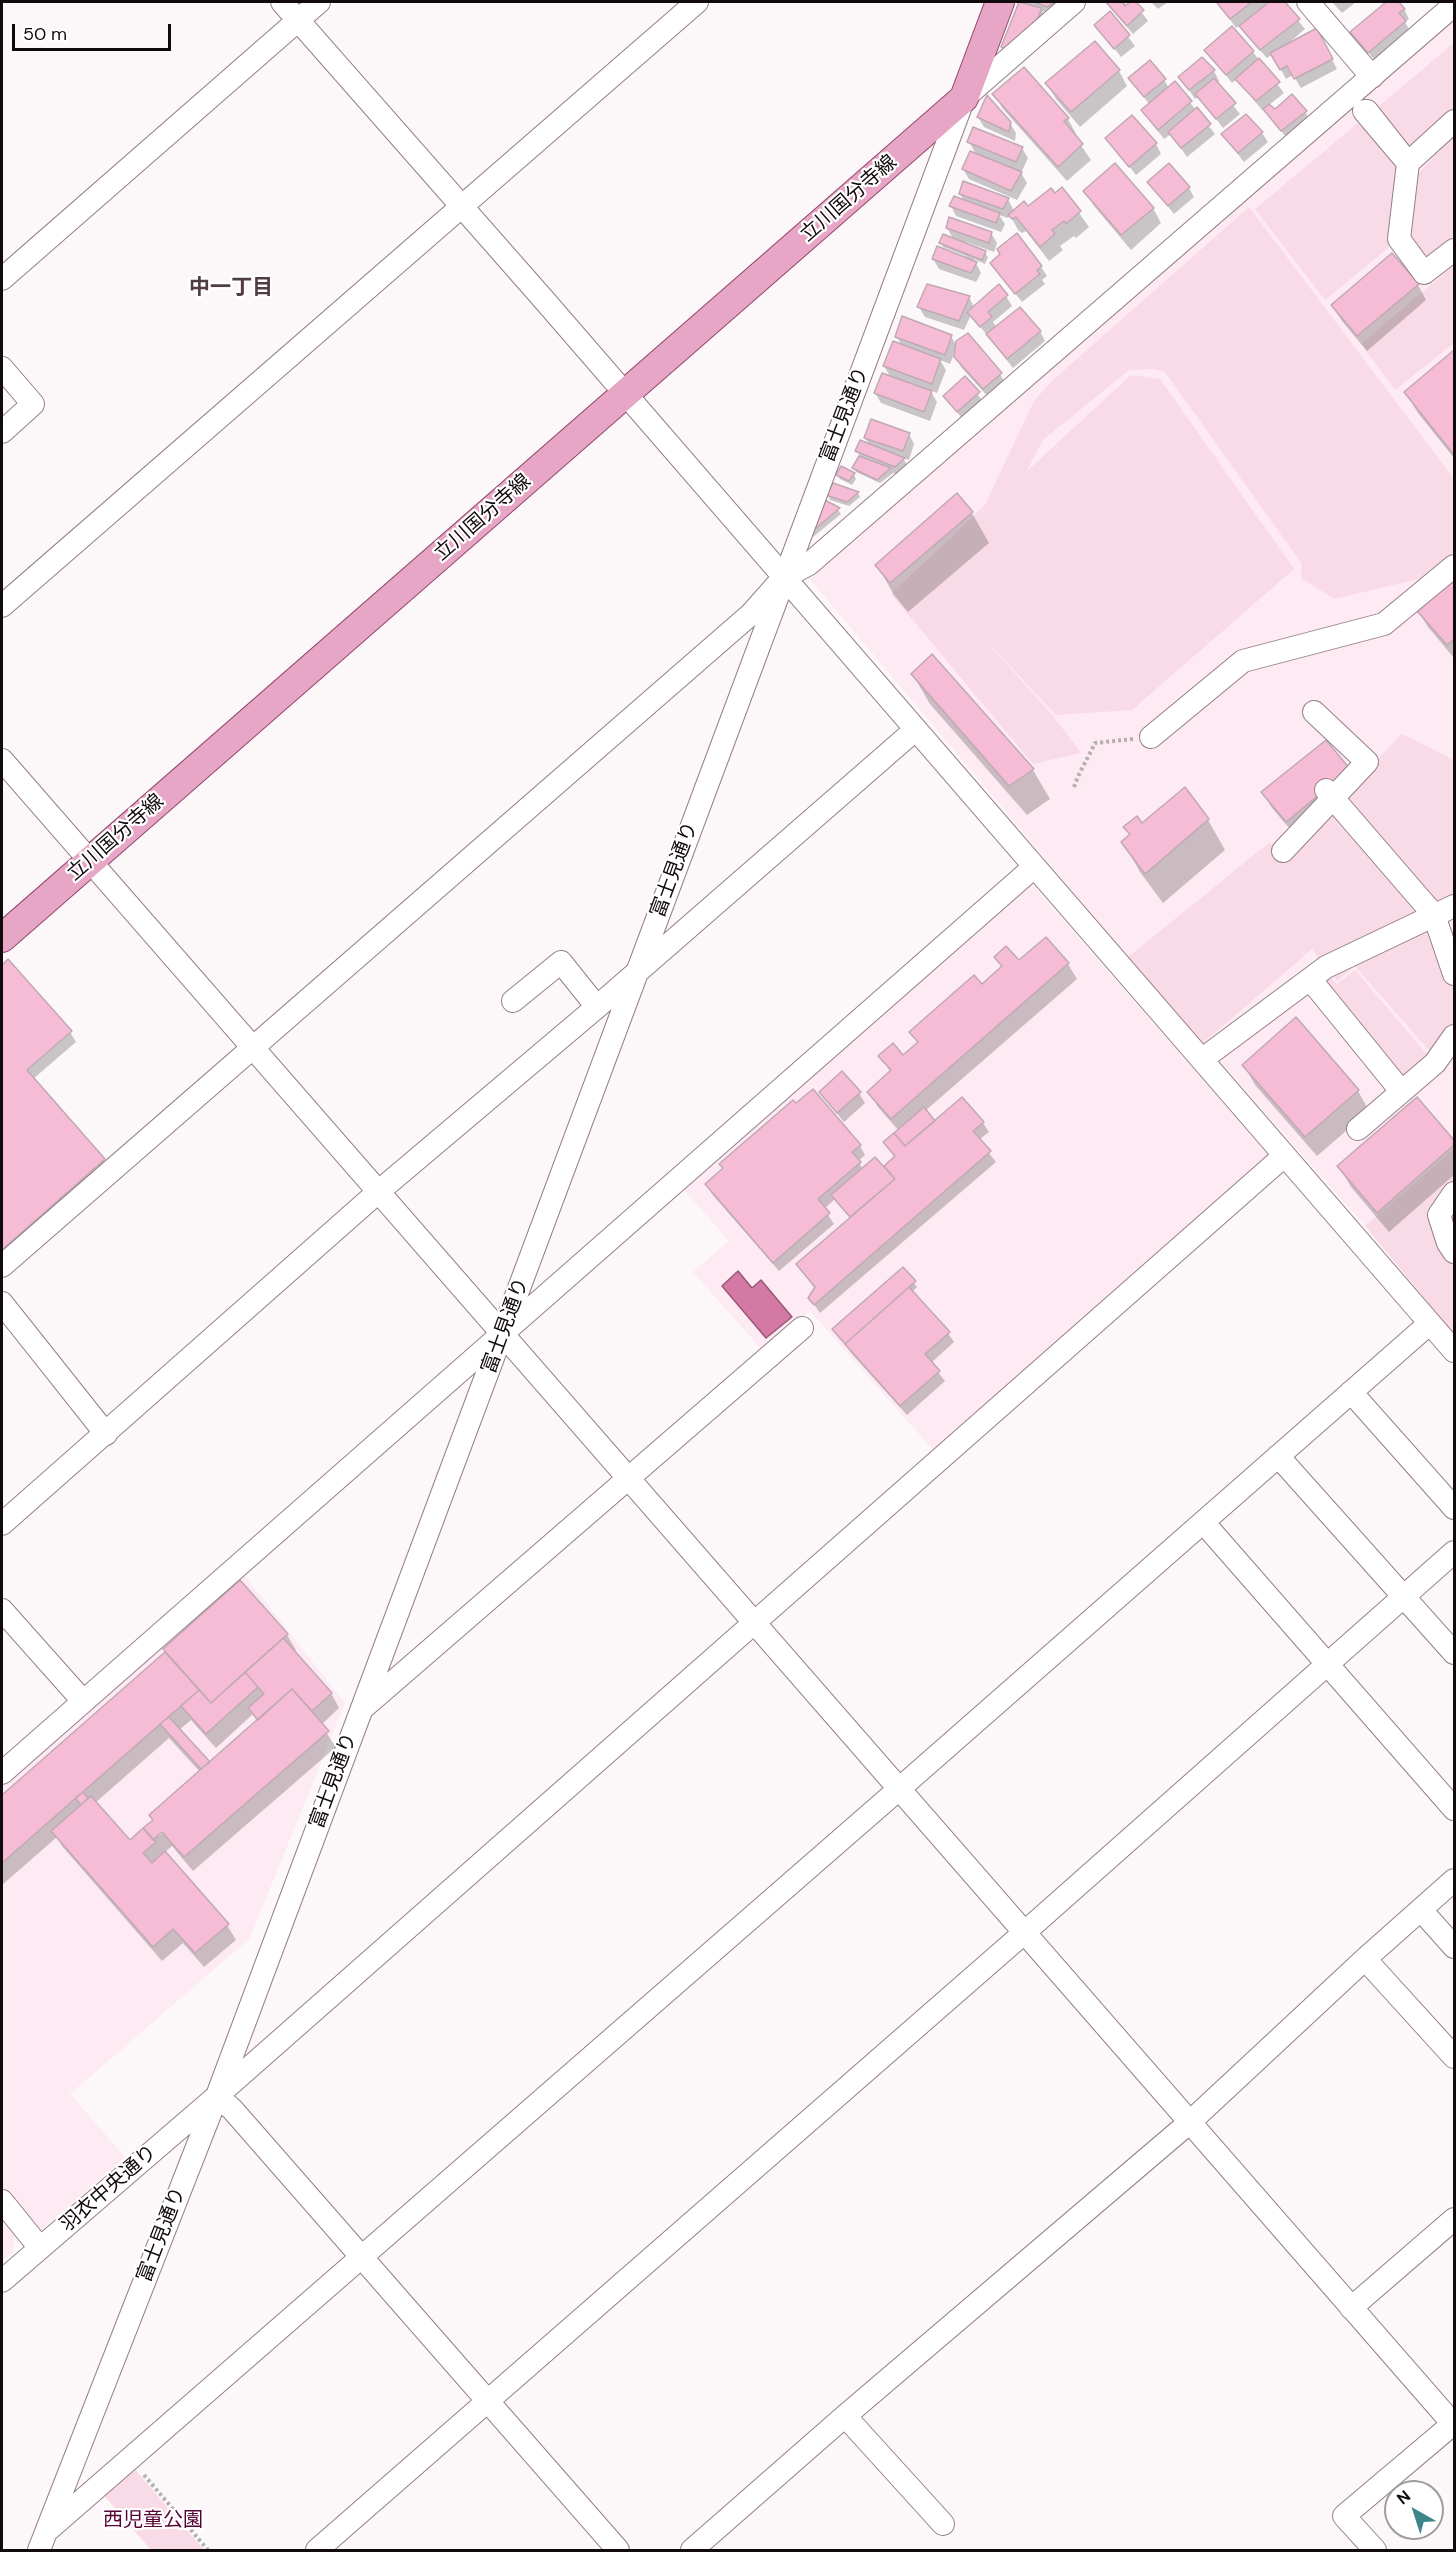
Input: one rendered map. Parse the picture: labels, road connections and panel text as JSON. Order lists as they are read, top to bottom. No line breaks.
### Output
{"streets":{"main road":["立川国分寺線"],"street":["富士見通り","羽衣中央通り"]},"crossings":[["立川国分寺線","富士見通り"],["富士見通り","羽衣中央通り"]],"districts":["中一丁目"],"parks":["西児童公園"],"scale_bar":"50 m","north":"top left"}
